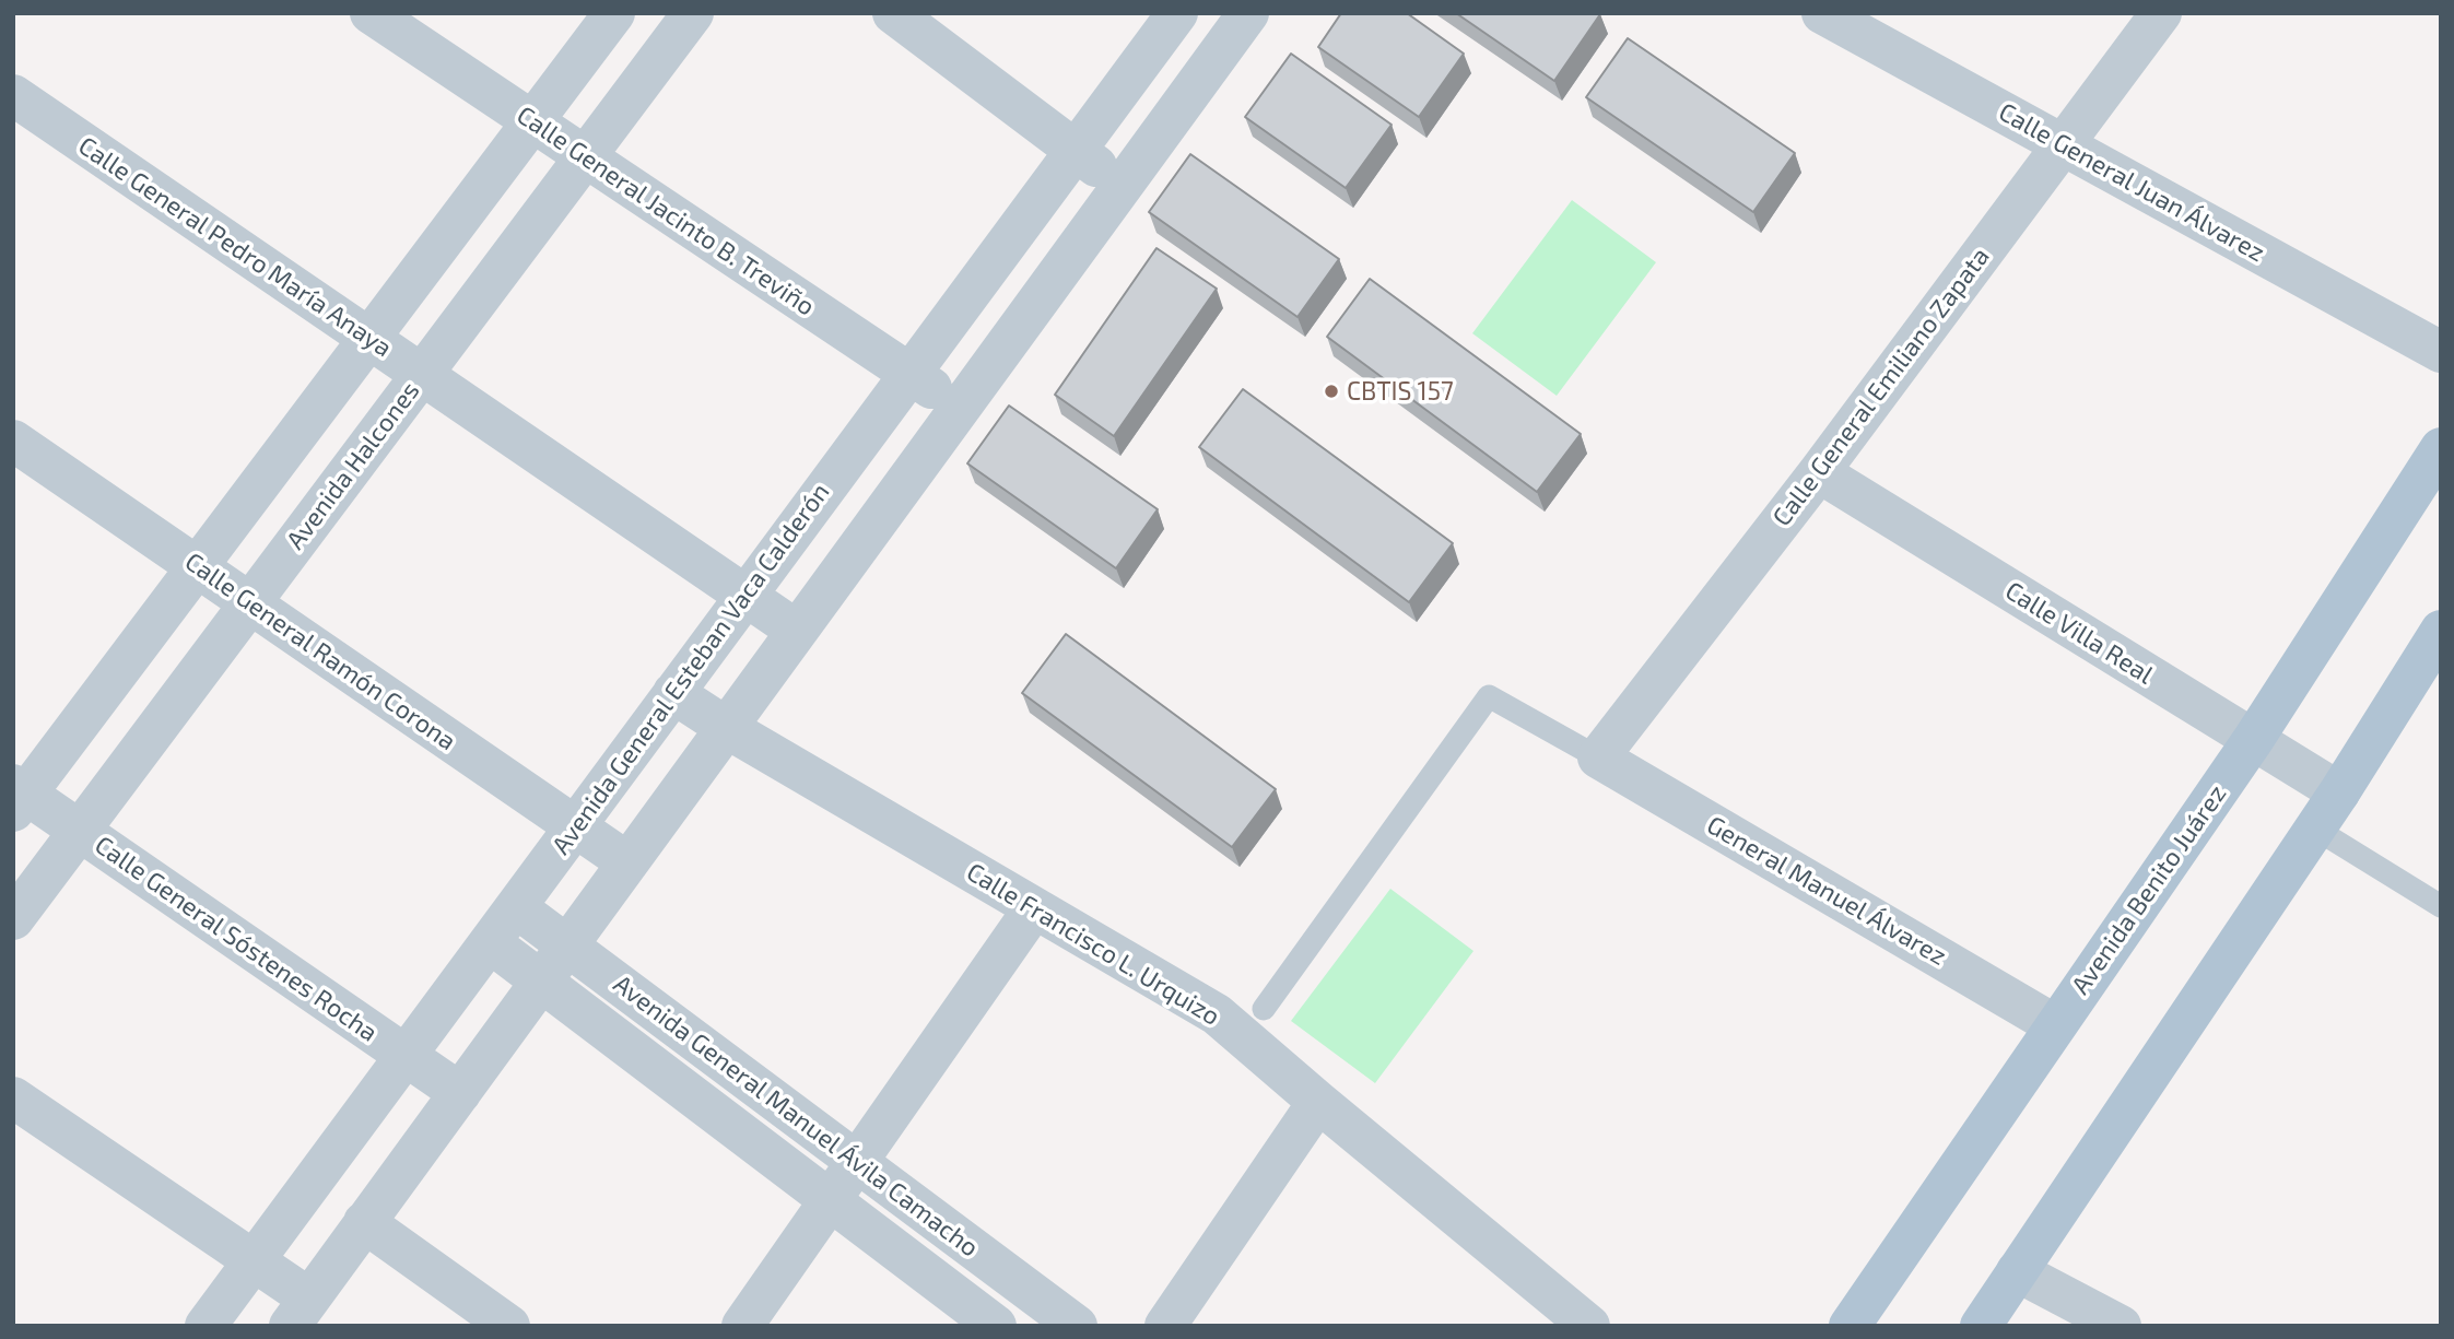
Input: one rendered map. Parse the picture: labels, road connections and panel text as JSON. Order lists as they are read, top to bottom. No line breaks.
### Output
{"streets":{"main road":["Avenida Benito Juárez"],"street":["Calle General Juan Álvarez","Calle General Jacinto B. Treviño","Calle General Pedro María Anaya","Calle General Emiliano Zapata","Avenida Halcones","Calle Villa Real","Calle General Ramón Corona","Avenida General Esteban Vaca Calderón","General Manuel Álvarez","Calle General Sóstenes Rocha","Calle Francisco L. Urquizo","Avenida General Manuel Ávila Camacho"]},"crossings":[["Calle General Juan Álvarez","Calle General Emiliano Zapata"],["Calle General Jacinto B. Treviño","Avenida Halcones"],["Calle General Jacinto B. Treviño","Avenida General Esteban Vaca Calderón"],["Calle General Pedro María Anaya","Avenida Halcones"],["Calle General Pedro María Anaya","Avenida General Esteban Vaca Calderón"],["Calle General Emiliano Zapata","Calle Villa Real"],["Calle General Emiliano Zapata","General Manuel Álvarez"],["Avenida Halcones","Calle General Ramón Corona"],["Avenida Halcones","Calle General Sóstenes Rocha"],["Calle Villa Real","Avenida Benito Juárez"],["Calle General Ramón Corona","Avenida General Esteban Vaca Calderón"],["Avenida General Esteban Vaca Calderón","Calle General Sóstenes Rocha"],["Avenida General Esteban Vaca Calderón","Calle Francisco L. Urquizo"],["Avenida General Esteban Vaca Calderón","Avenida General Manuel Ávila Camacho"],["Avenida Benito Juárez","General Manuel Álvarez"]],"places":["CBTIS 157"]}
